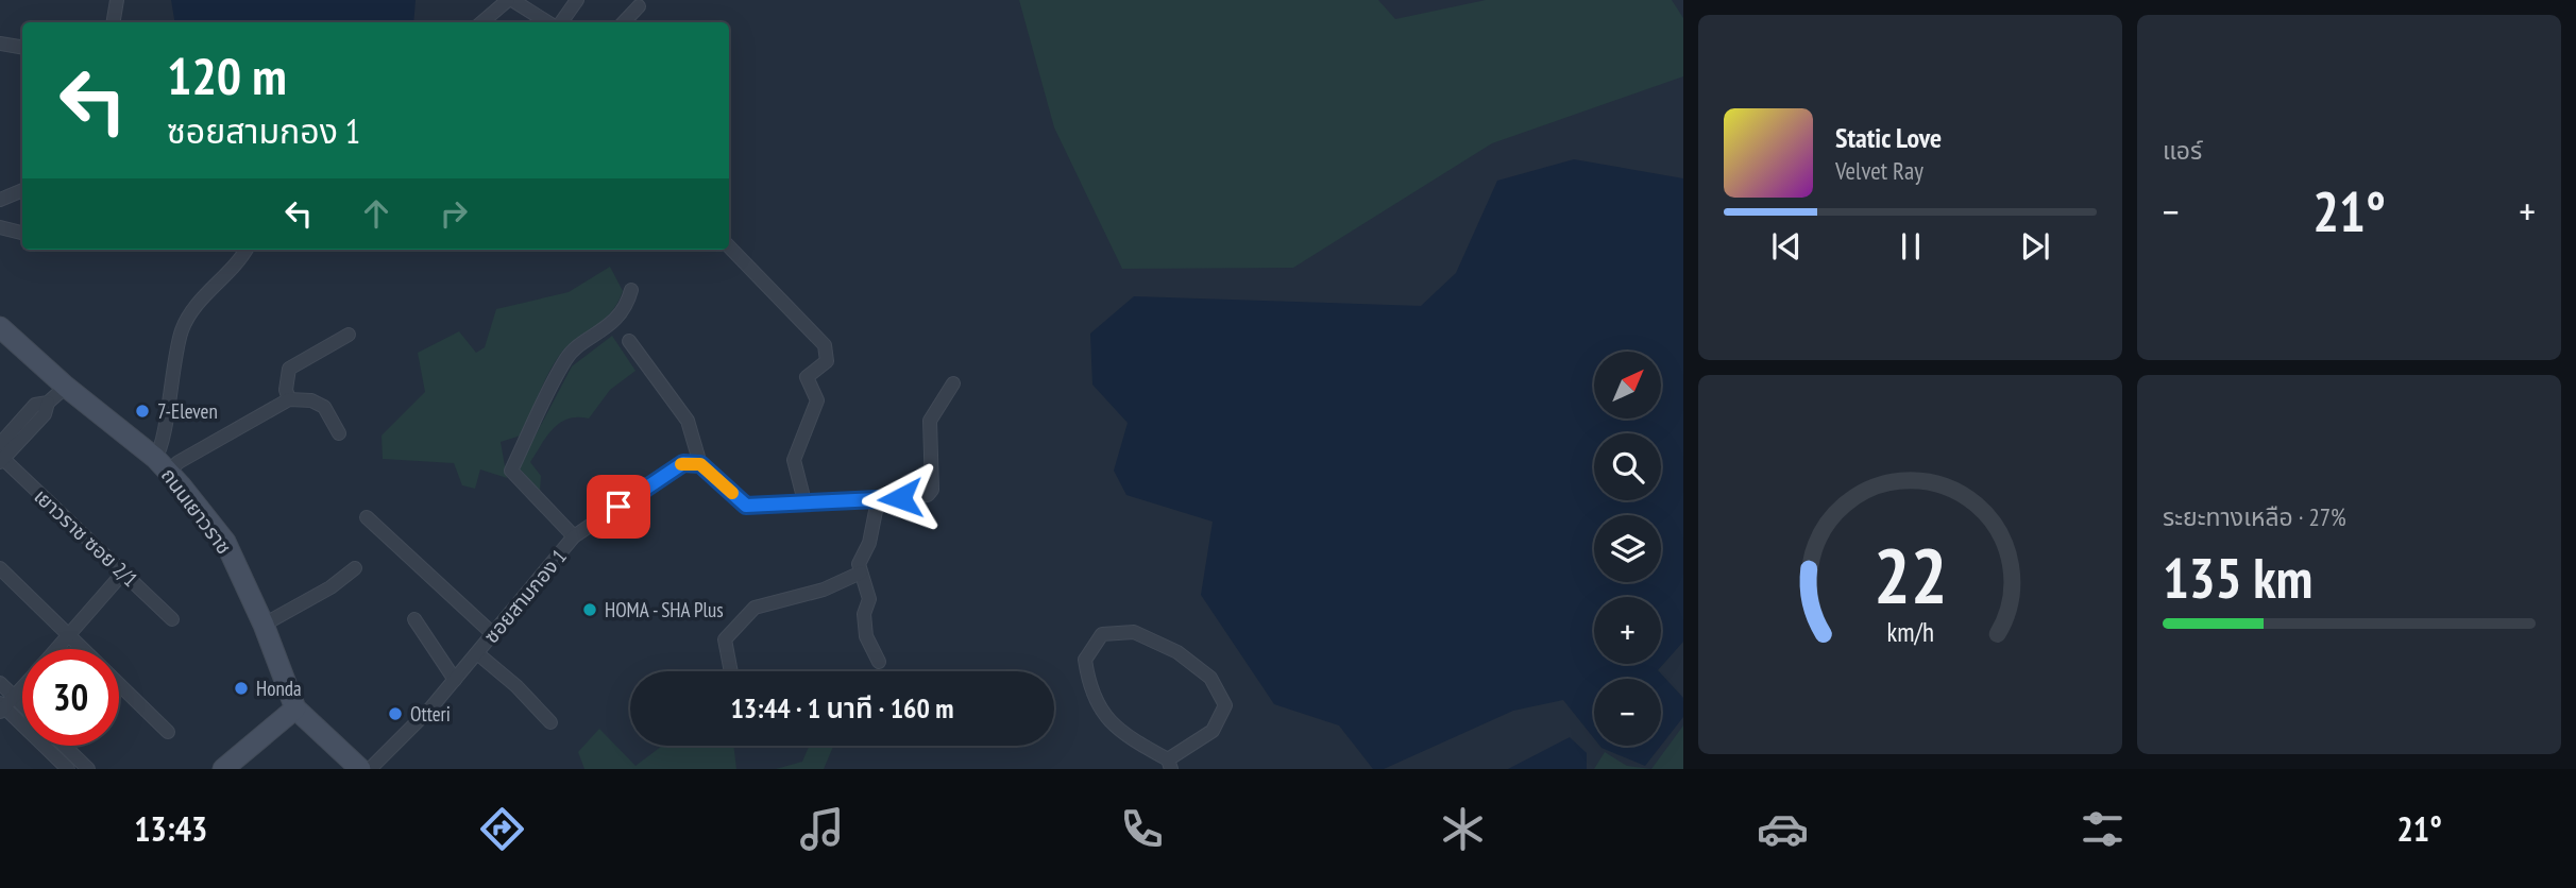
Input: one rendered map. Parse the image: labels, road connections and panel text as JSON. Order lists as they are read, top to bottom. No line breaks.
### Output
{"streets":{"main road":["ถนนเยาวราช"],"street":["เยาวราช ซอย 2/1","ซอยสามกอง 1"]},"places":["7-Eleven","HOMA - SHA Plus","Honda","Otteri"],"north":"top right","page":{"tile":["แอร์",["ระยะทางเหลือ · 27%","135 km"]],"turn":["120 m","ซอยสามกอง 1"],"song":["Static Love","Velvet Ray"],"heat":["−","21°","+"],"map_buttons":["+","−"],"limit":"30","trip":"13:44 · 1 นาที · 160 m","tabs":["13:43","21°"],"gauge":["22","km/h"]}}
